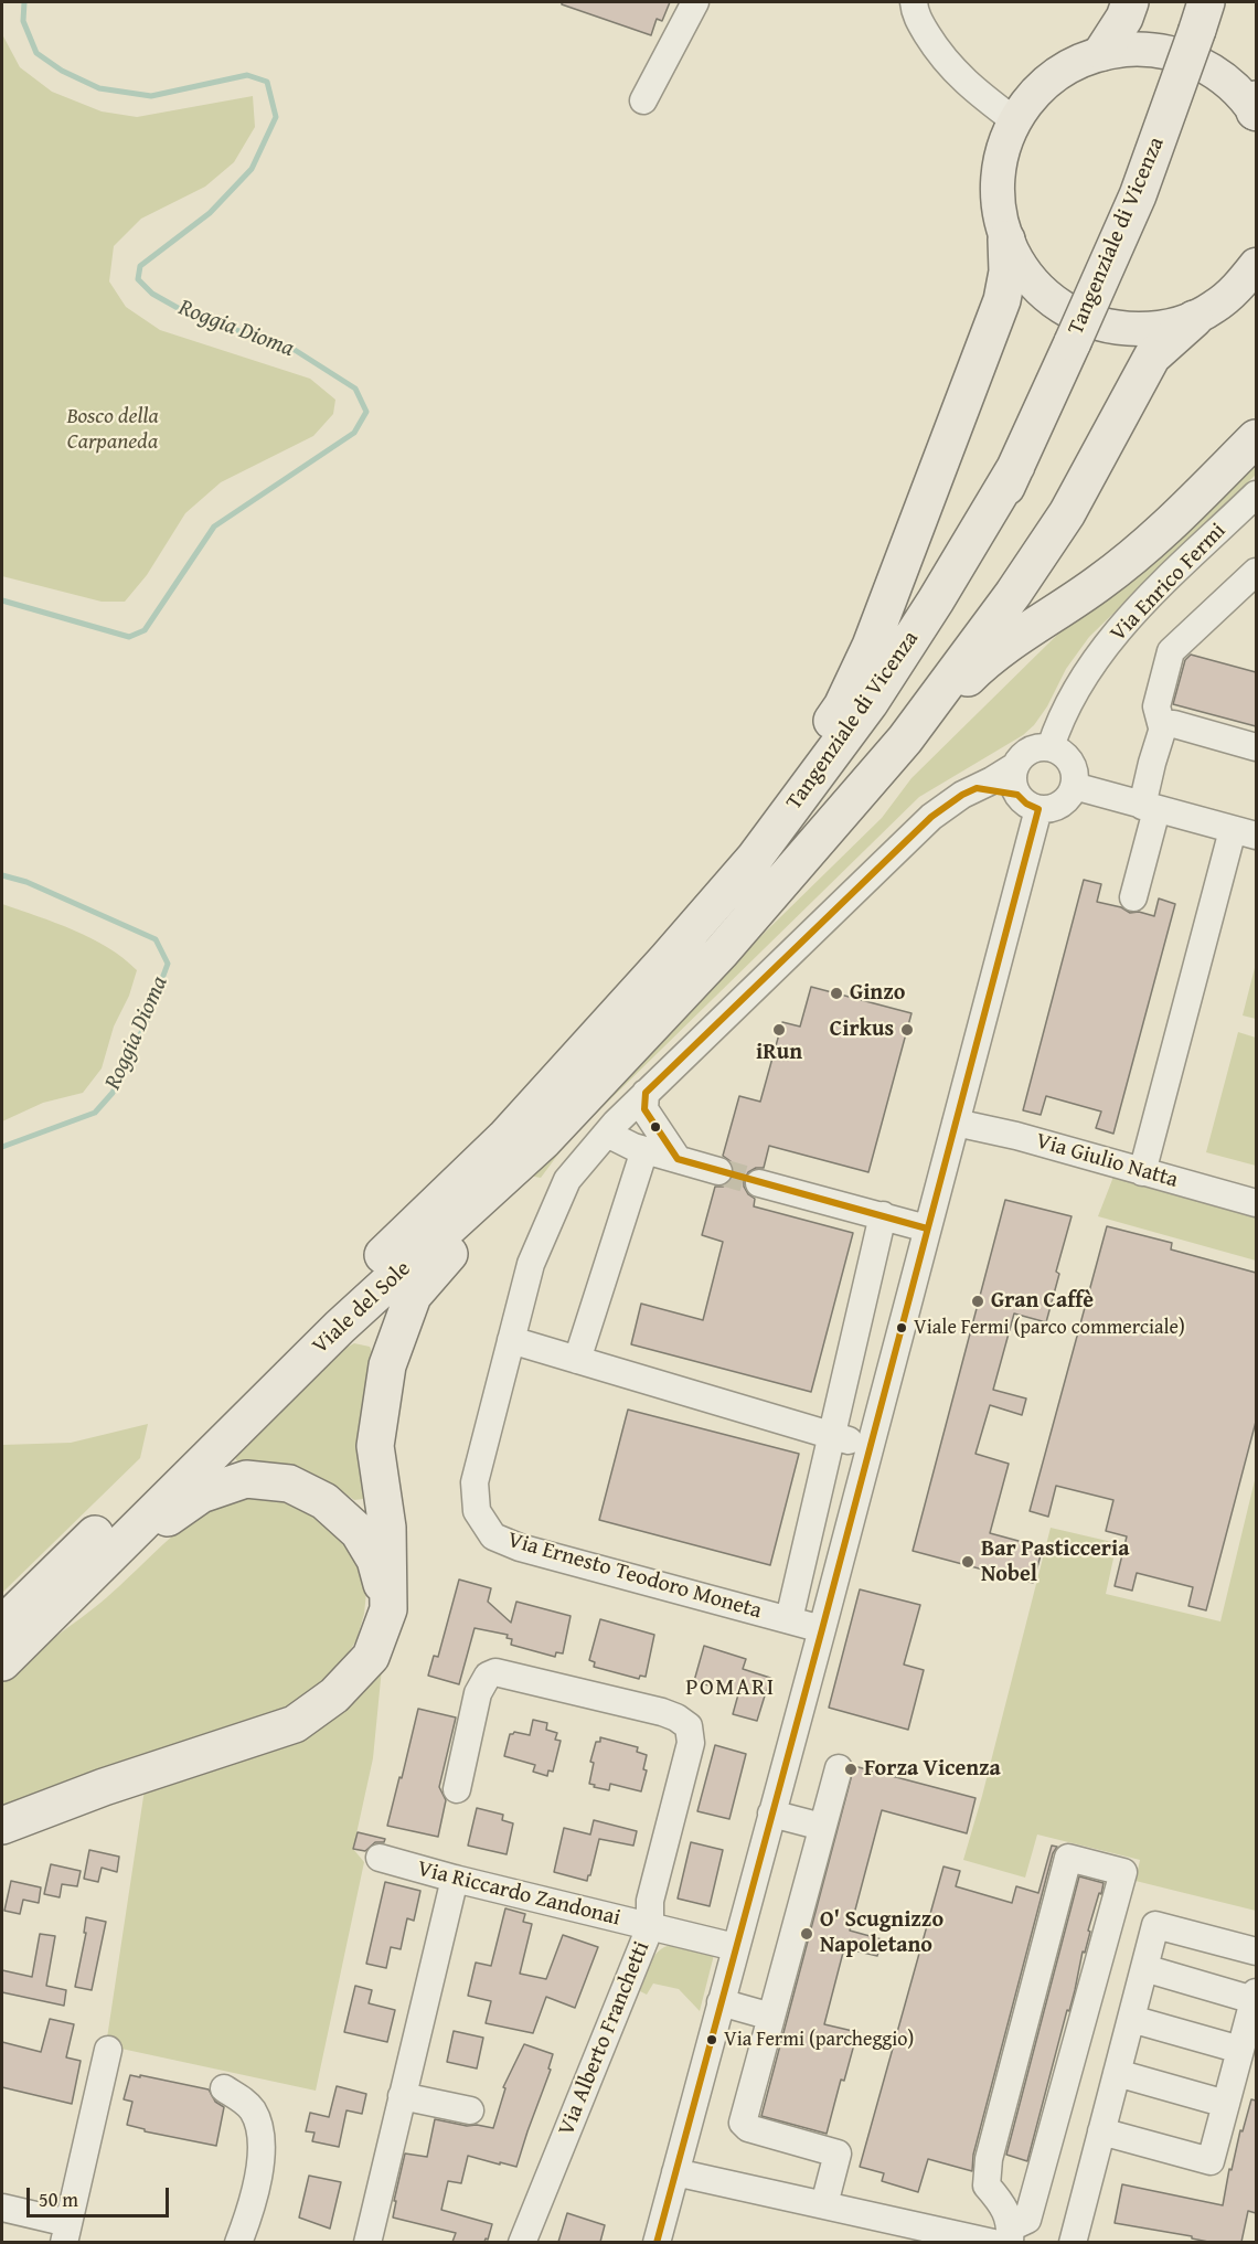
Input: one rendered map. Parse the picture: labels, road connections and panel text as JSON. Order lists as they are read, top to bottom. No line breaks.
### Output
{"streets":{"highway":["Tangenziale di Vicenza","Viale del Sole"],"street":["Via Enrico Fermi","Via Giulio Natta","Via Ernesto Teodoro Moneta","Via Riccardo Zandonai","Via Alberto Franchetti"]},"crossings":[["Tangenziale di Vicenza","Viale del Sole"],["Via Enrico Fermi","Via Ernesto Teodoro Moneta"],["Via Riccardo Zandonai","Via Alberto Franchetti"]],"districts":["POMARI"],"water":["Roggia Dioma"],"parks":["Bosco della Carpaneda"],"places":["Ginzo","iRun","Cirkus","Gran Caffè","Viale Fermi (parco commerciale)","Bar Pasticceria Nobel","Forza Vicenza","O' Scugnizzo Napoletano","Via Fermi (parcheggio)"],"scale_bar":"50 m"}
